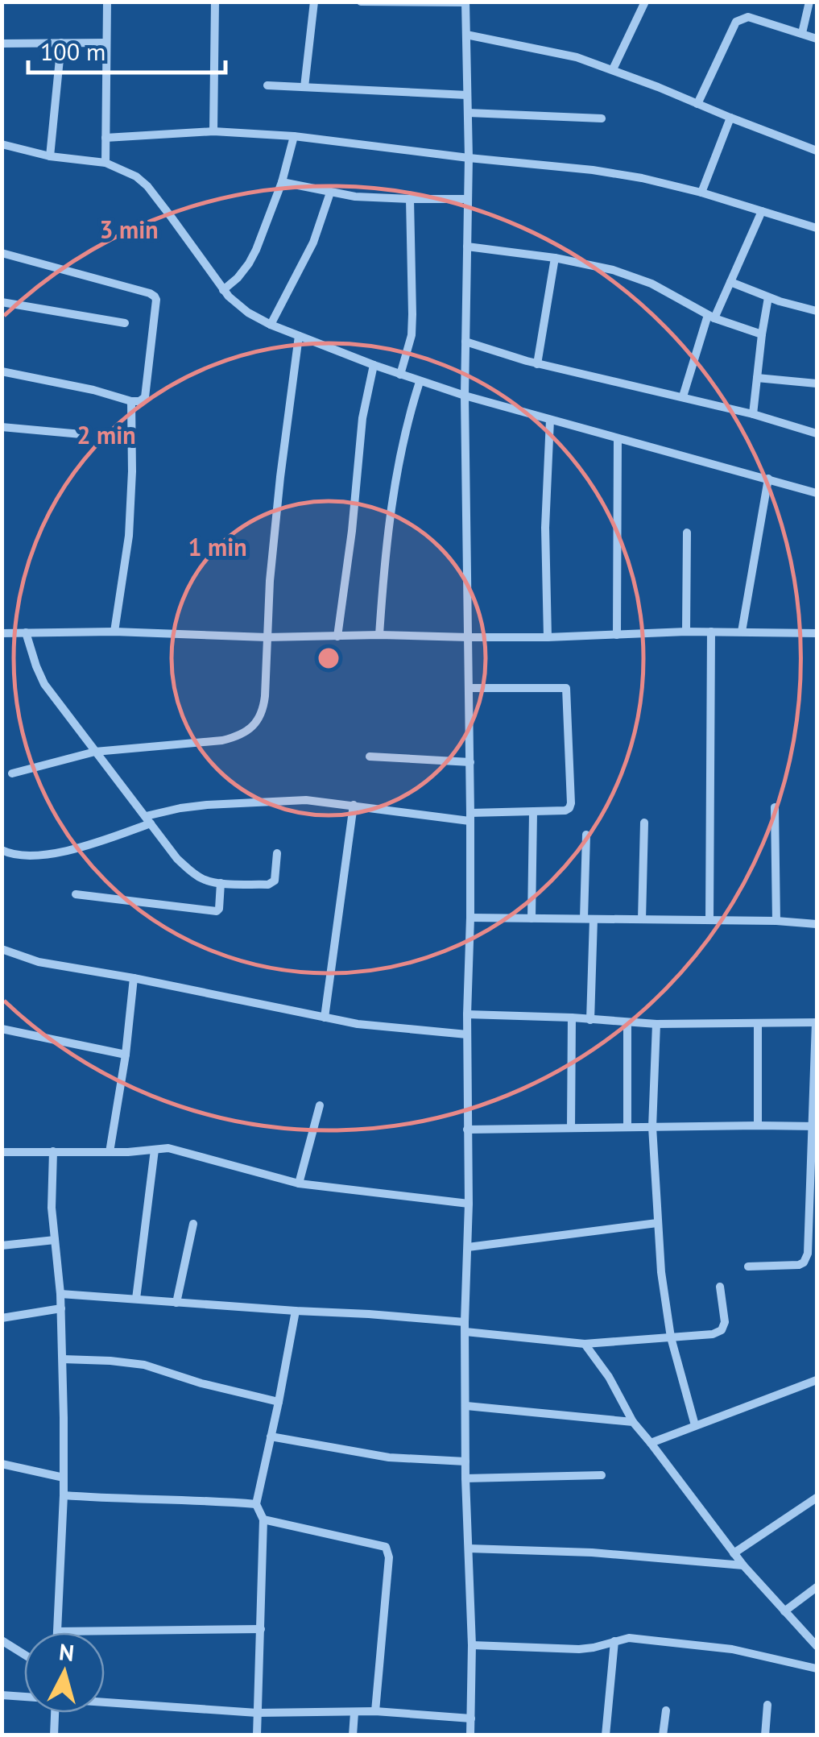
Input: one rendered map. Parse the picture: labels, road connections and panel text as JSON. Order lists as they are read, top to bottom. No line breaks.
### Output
{"scale_bar":"100 m","north":"top","rings":["3 min","2 min","1 min"]}
